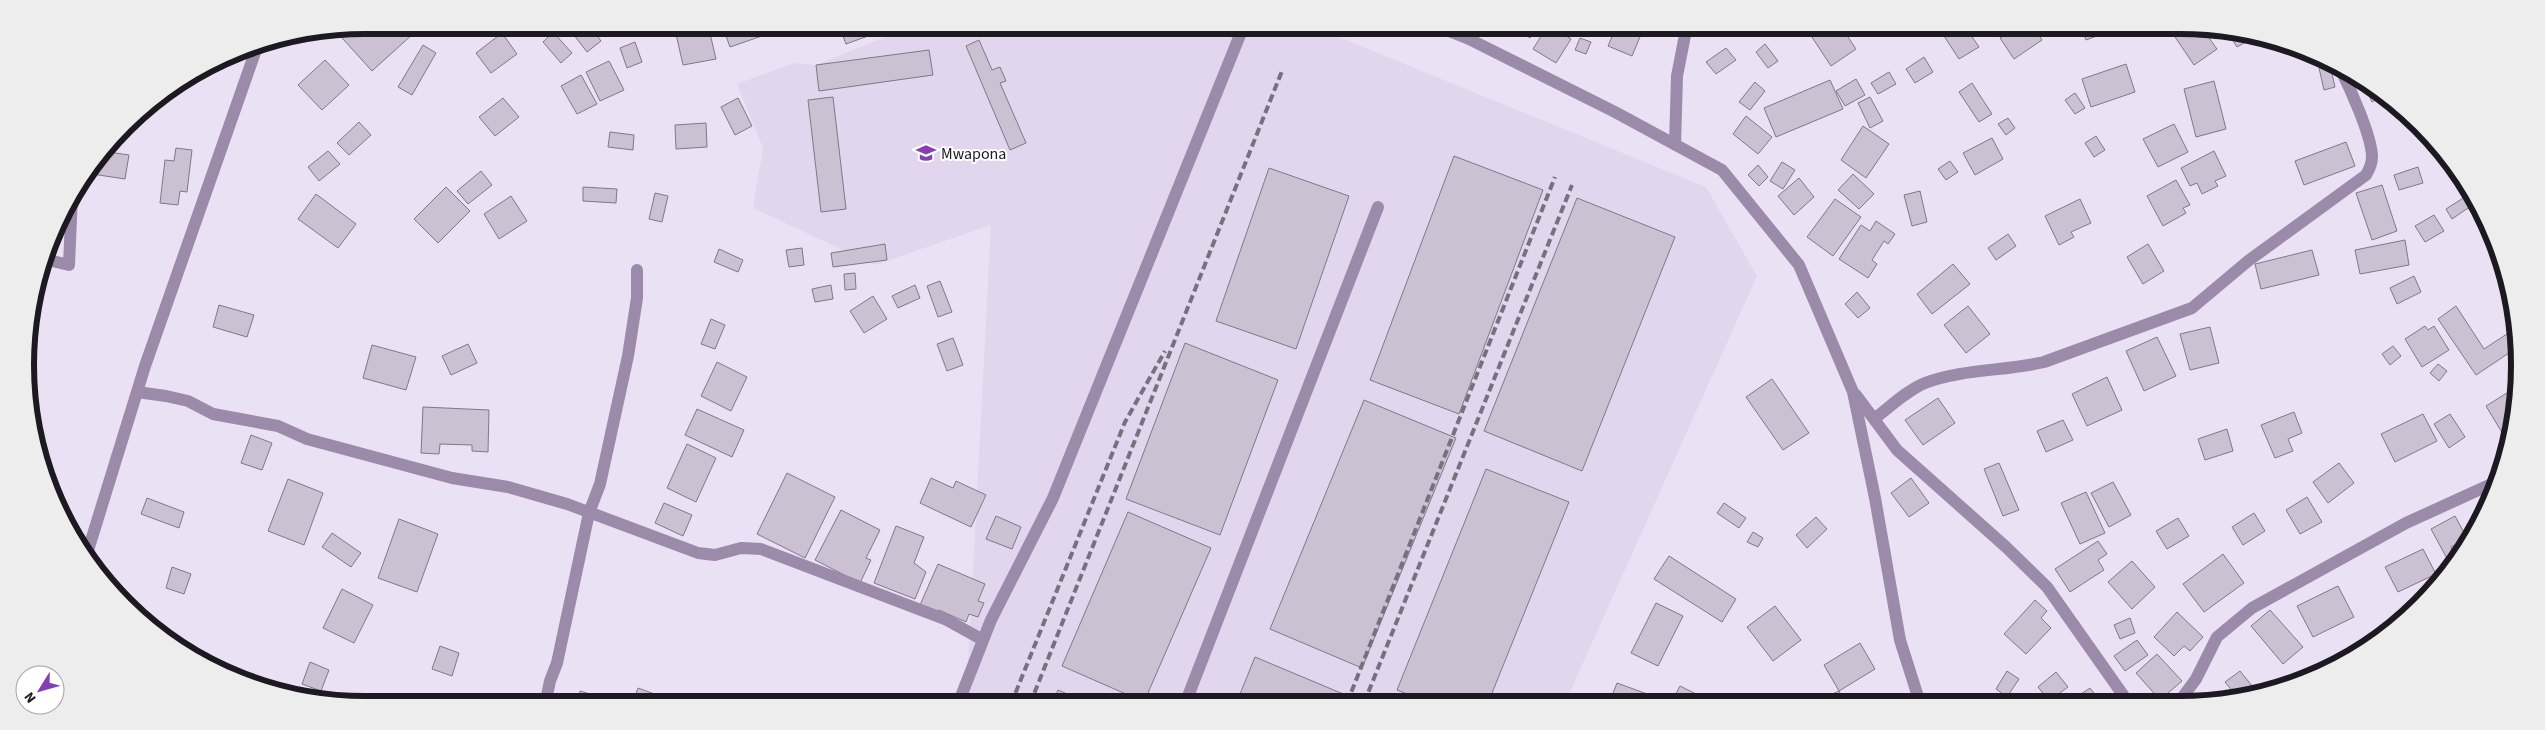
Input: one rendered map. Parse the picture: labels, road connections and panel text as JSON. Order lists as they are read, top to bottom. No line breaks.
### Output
{"places":{"school or university":["Mwapona"]},"north":"bottom left"}
